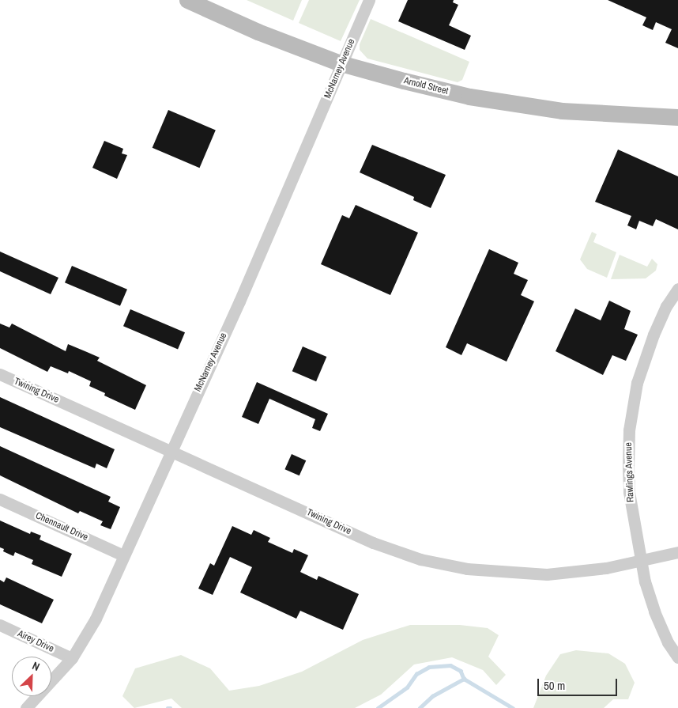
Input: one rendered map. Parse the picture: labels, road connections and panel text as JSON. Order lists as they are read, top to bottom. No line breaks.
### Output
{"streets":{"main road":["Arnold Street"],"street":["McNarney Avenue","Twining Drive","Rawlings Avenue","Chennault Drive","Airey Drive"]},"crossings":[["McNarney Avenue","Arnold Street"],["McNarney Avenue","Twining Drive"],["McNarney Avenue","Chennault Drive"],["McNarney Avenue","Airey Drive"],["Twining Drive","Rawlings Avenue"]],"scale_bar":"50 m","north":"top right"}
